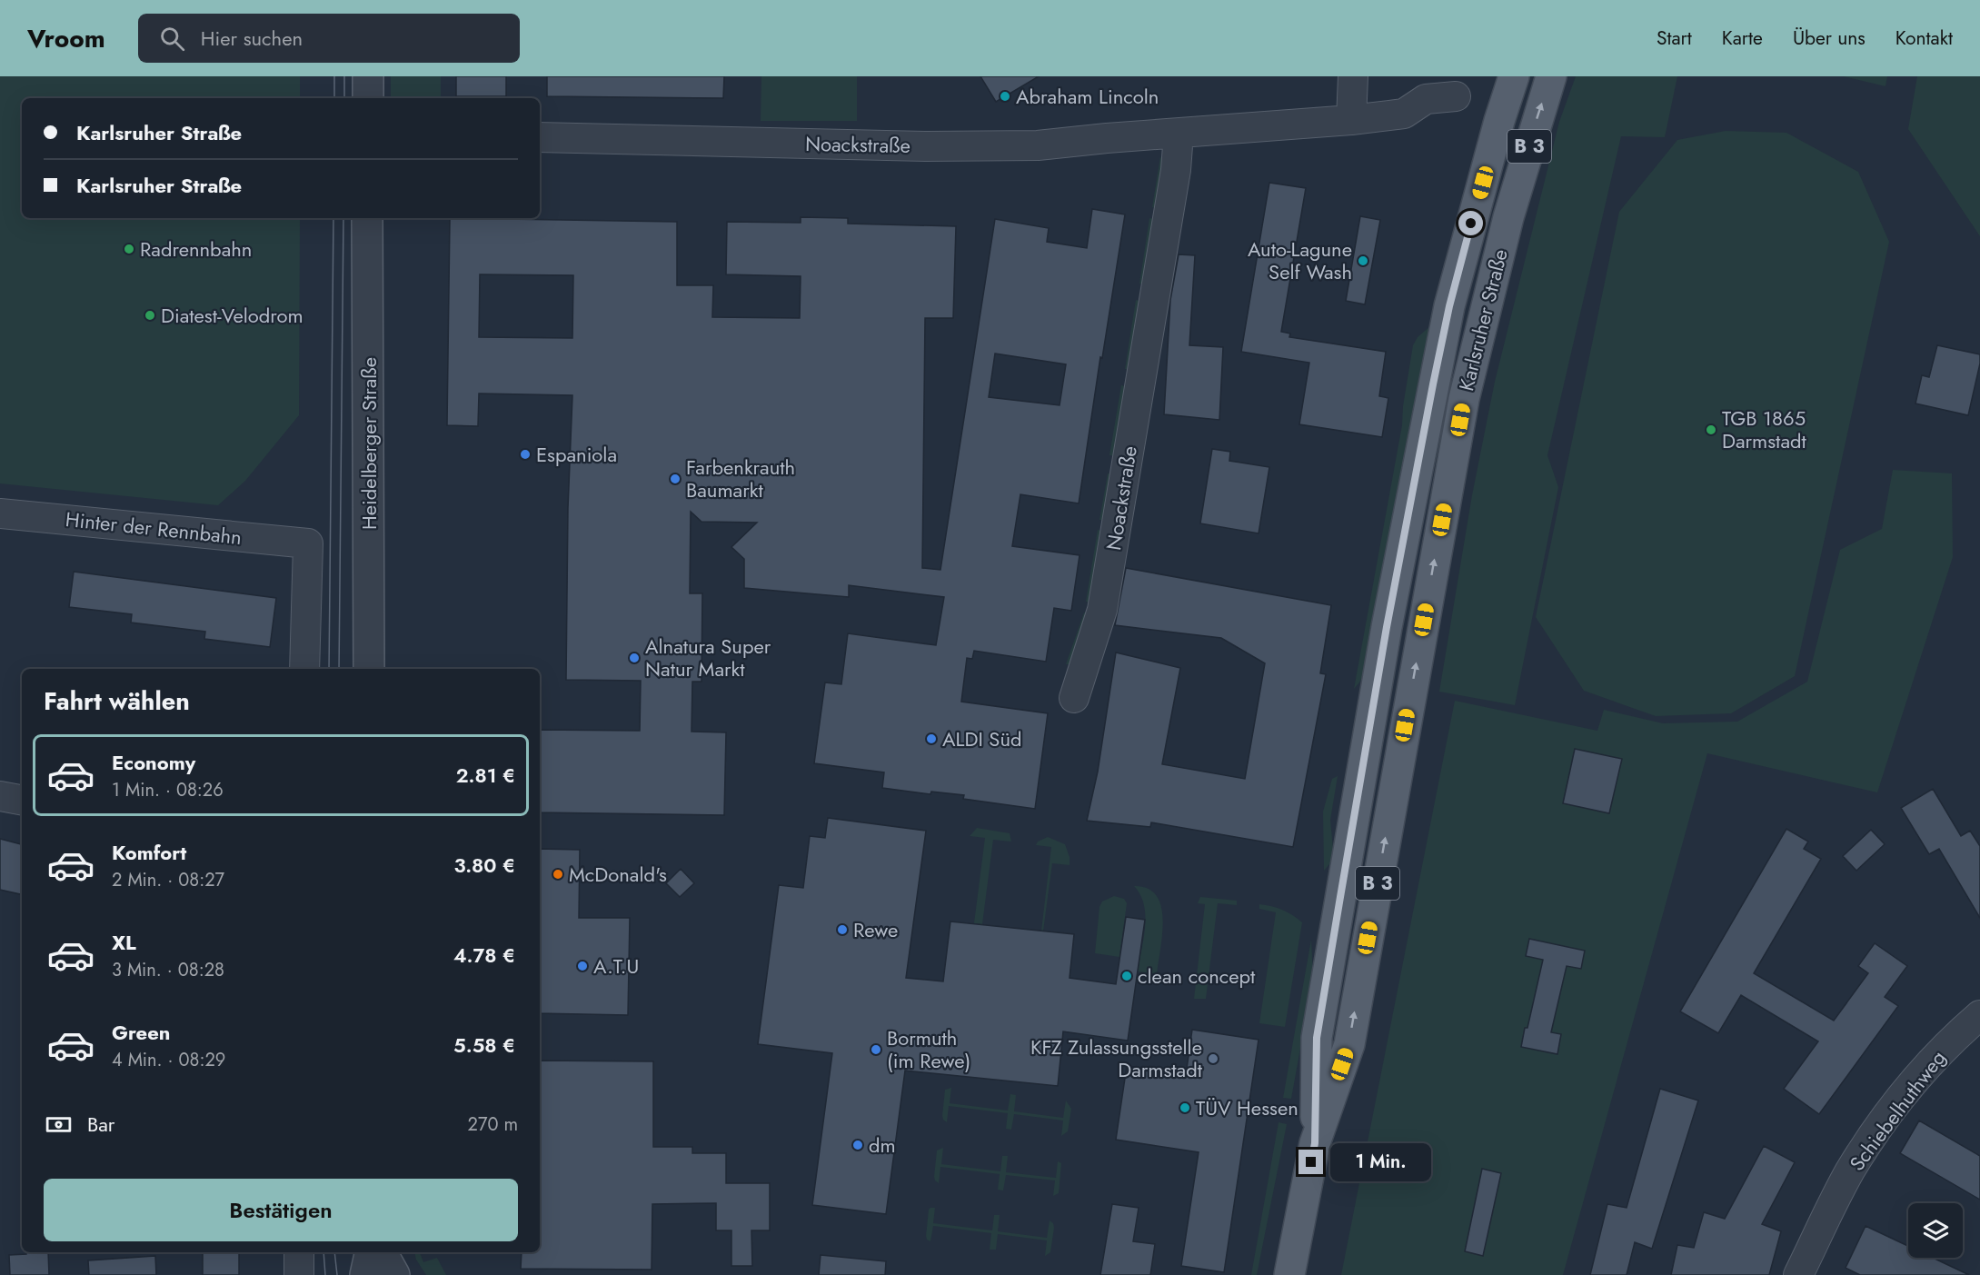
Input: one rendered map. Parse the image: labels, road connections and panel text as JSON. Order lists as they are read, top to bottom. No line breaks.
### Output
{"streets":{"main road":["B 3","Karlsruher Straße"],"street":["Noackstraße","Heidelberger Straße","Hinter der Rennbahn","Schiebelhuthweg"]},"places":["Abraham Lincoln","Radrennbahn","Auto-Lagune Self Wash","Diatest-Velodrom","TGB 1865 Darmstadt","Espaniola","Farbenkrauth Baumarkt","Alnatura Super Natur Markt","ALDI Süd","McDonald's","Rewe","A.T.U","clean concept","Bormuth (im Rewe)","KFZ Zulassungsstelle Darmstadt","TÜV Hessen","dm"],"page":{"header":"Vroom","search":"Hier suchen","nav":["Start","Karte","Über uns","Kontakt"],"banner":["Karlsruher Straße","Karlsruher Straße"],"heading":"Fahrt wählen","list":[{"name":"Economy","note":"1 Min. · 08:26","value":"2.81 €"},{"name":"Komfort","note":"2 Min. · 08:27","value":"3.80 €"},{"name":"XL","note":"3 Min. · 08:28","value":"4.78 €"},{"name":"Green","note":"4 Min. · 08:29","value":"5.58 €"}],"pay":["Bar","270 m"],"bubble":"1 Min.","buttons":"Bestätigen"}}
